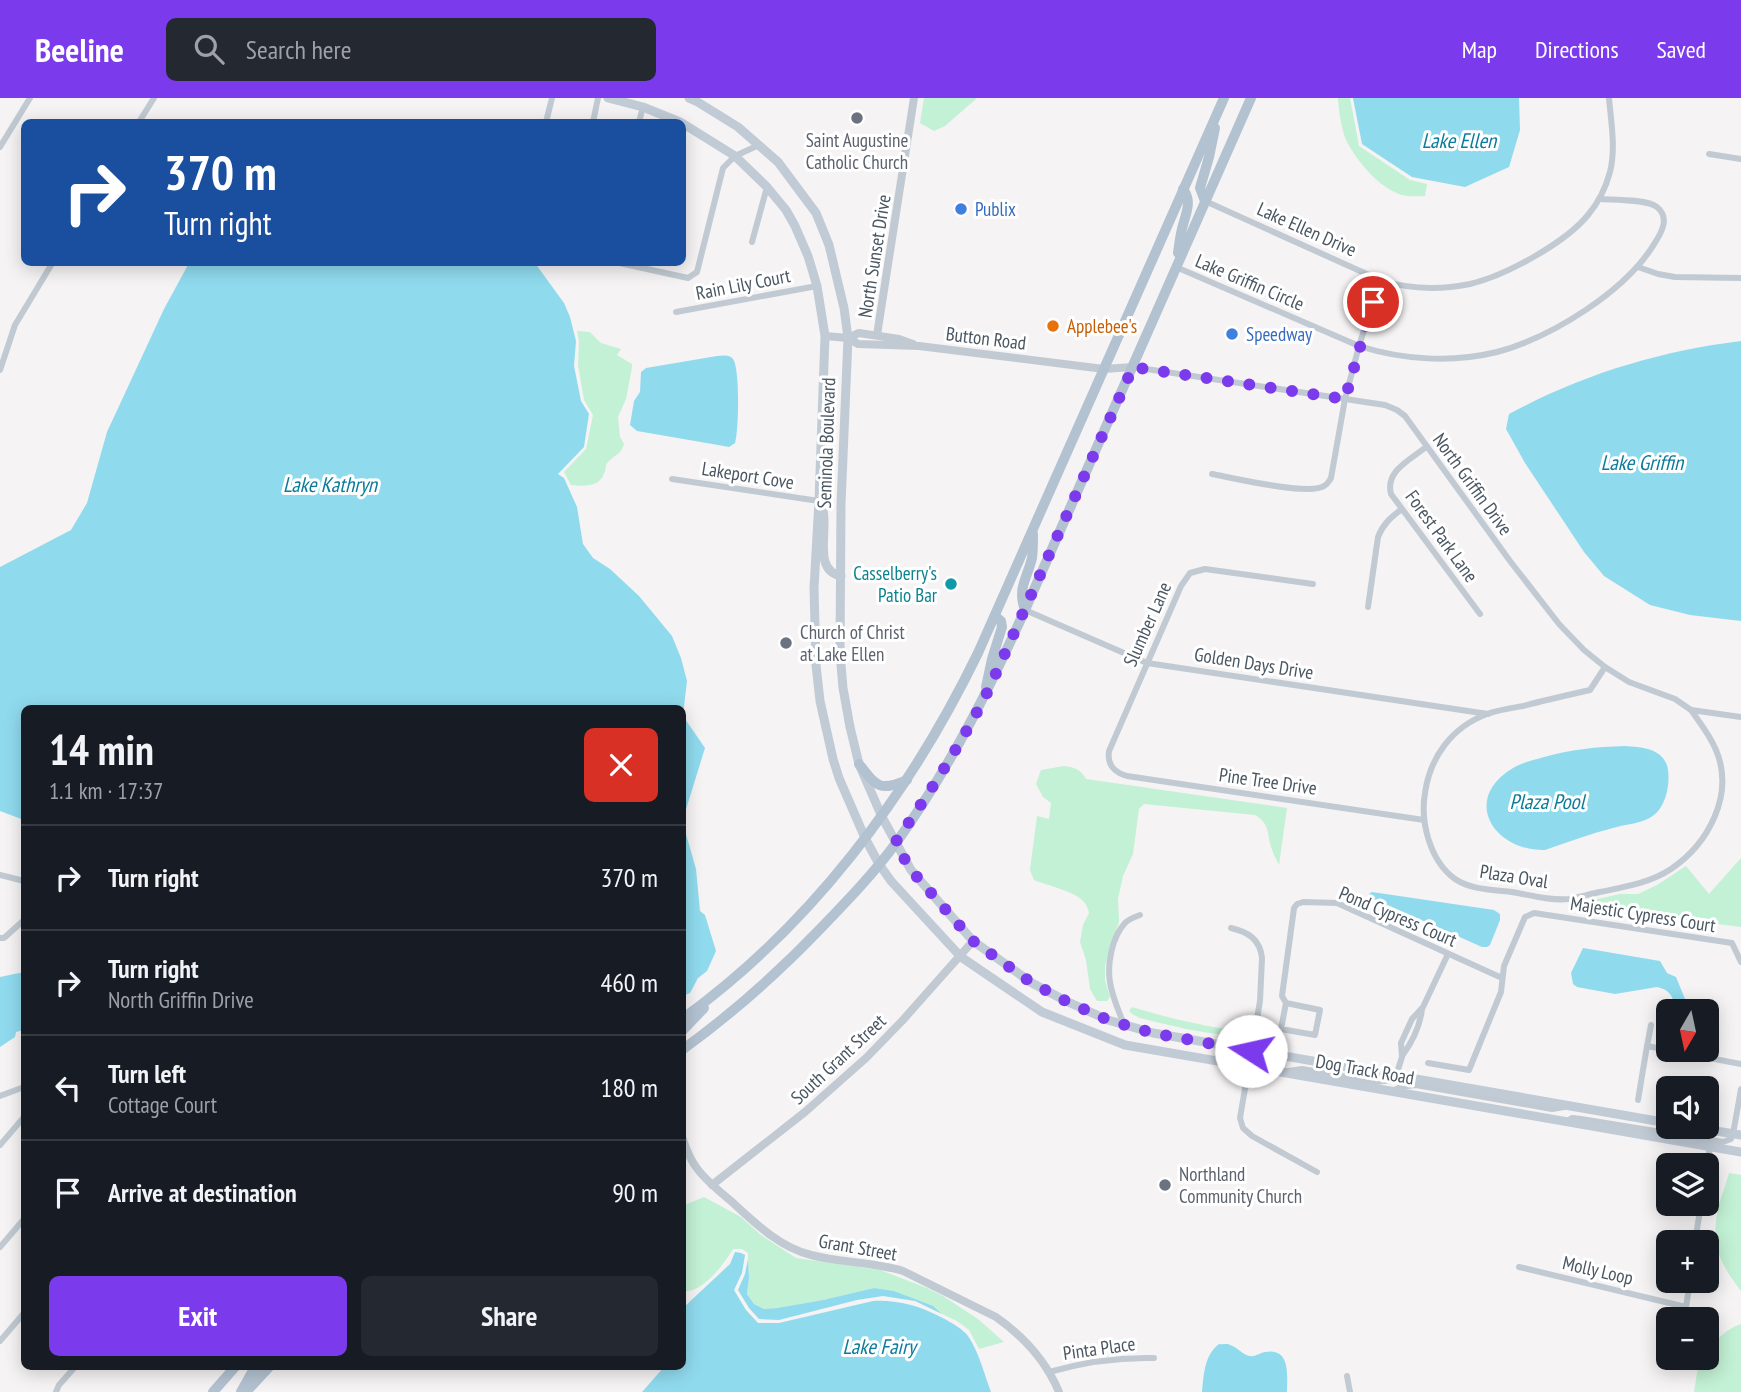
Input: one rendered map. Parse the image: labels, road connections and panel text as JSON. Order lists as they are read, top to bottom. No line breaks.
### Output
{"streets":{"main road":["Seminola Boulevard","Dog Track Road"],"street":["Lake Ellen Drive","North Sunset Drive","Lake Griffin Circle","Rain Lily Court","Button Road","Lakeport Cove","North Griffin Drive","Forest Park Lane","Slumber Lane","Golden Days Drive","Pine Tree Drive","Plaza Oval","Majestic Cypress Court","Pond Cypress Court","South Grant Street","Grant Street","Molly Loop","Pinta Place"]},"crossings":[["Lake Ellen Drive","Lake Griffin Circle"],["North Sunset Drive","Button Road"],["Rain Lily Court","Seminola Boulevard"],["Button Road","Seminola Boulevard"],["Button Road","North Griffin Drive"],["Seminola Boulevard","Lakeport Cove"],["Seminola Boulevard","Dog Track Road"],["North Griffin Drive","Forest Park Lane"],["North Griffin Drive","Plaza Oval"],["Slumber Lane","Golden Days Drive"],["Slumber Lane","Pine Tree Drive"],["Golden Days Drive","Plaza Oval"],["Pine Tree Drive","Plaza Oval"],["Majestic Cypress Court","Pond Cypress Court"],["South Grant Street","Dog Track Road"],["South Grant Street","Grant Street"],["Grant Street","Pinta Place"]],"water":["Lake Ellen","Lake Griffin","Lake Kathryn","Plaza Pool","Lake Fairy"],"places":["Saint Augustine Catholic Church","Publix","Applebee's","Speedway","Casselberry's Patio Bar","Church of Christ at Lake Ellen","Northland Community Church"],"north":"bottom","page":{"header":"Beeline","search":"Search here","nav":["Map","Directions","Saved"],"turn":["370 m","Turn right"],"heading":["14 min","1.1 km · 17:37"],"list":[{"name":"Turn right","value":"370 m"},{"name":"Turn right","note":"North Griffin Drive","value":"460 m"},{"name":"Turn left","note":"Cottage Court","value":"180 m"},{"name":"Arrive at destination","value":"90 m"}],"map_buttons":["+","−"],"buttons":["Exit","Share"]}}
